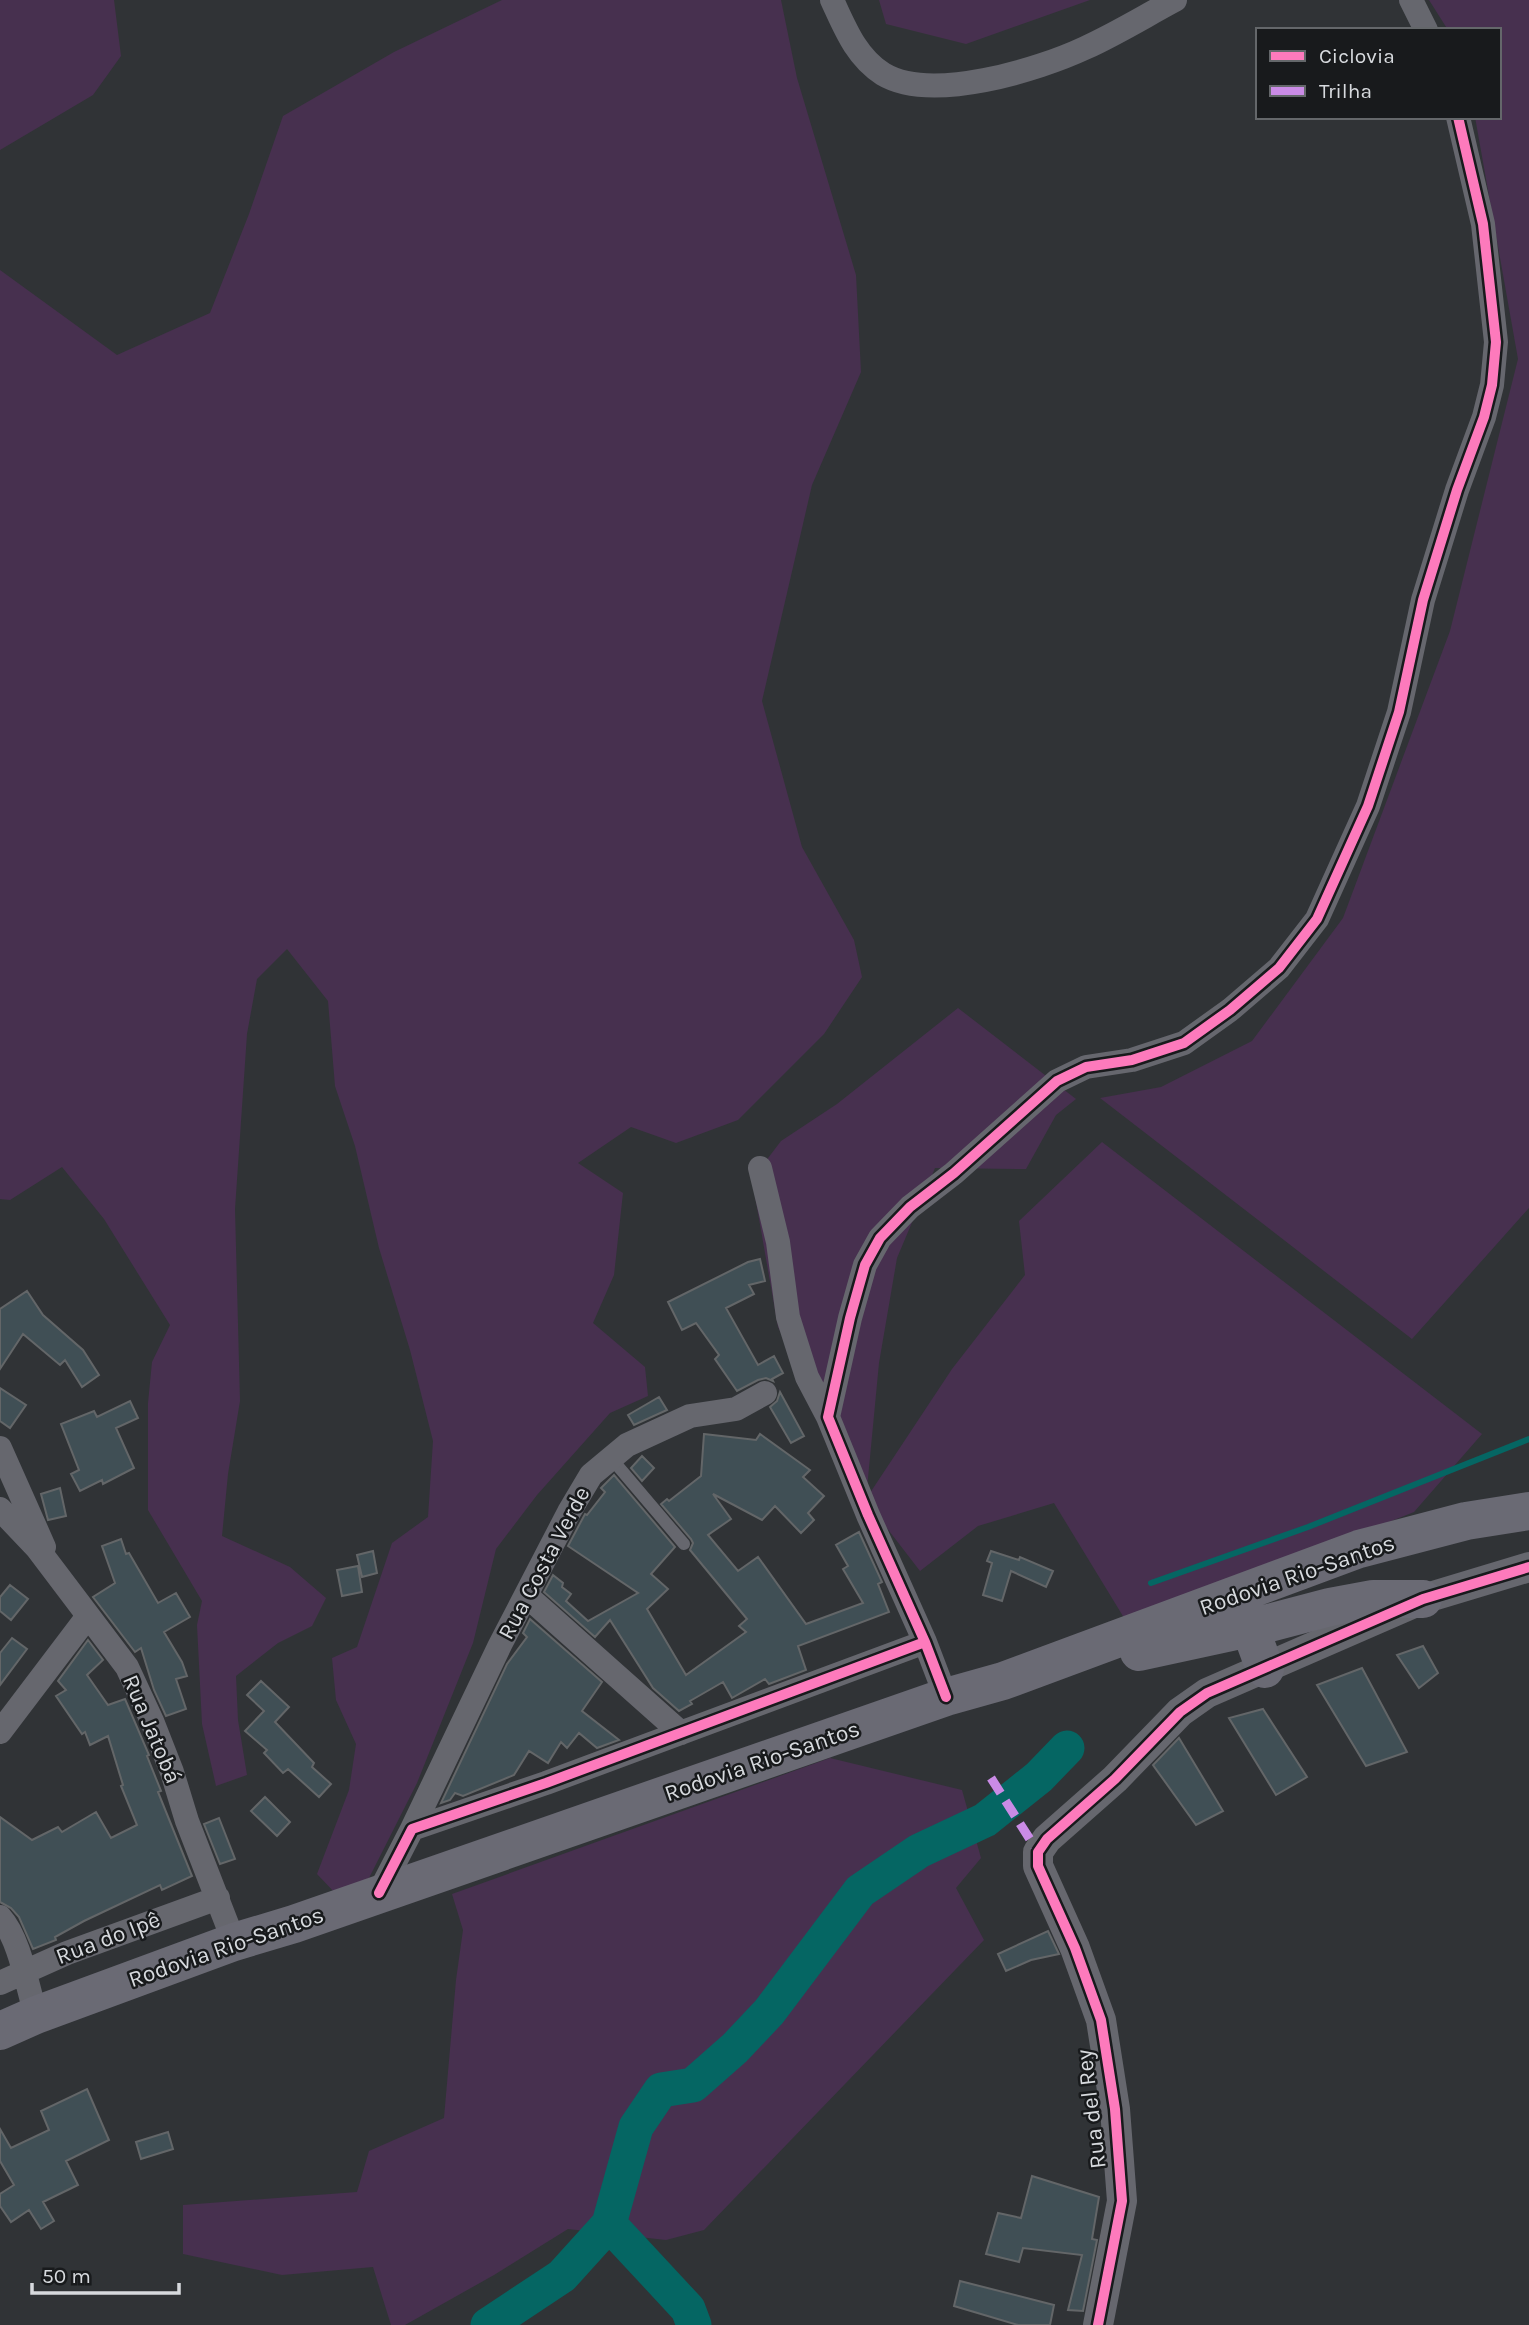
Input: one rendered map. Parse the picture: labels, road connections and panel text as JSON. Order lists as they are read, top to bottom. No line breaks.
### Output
{"streets":{"highway":["Rodovia Rio-Santos"],"street":["Rua Costa Verde","Rua Jatobá","Rua do Ipê","Rua del Rey"]},"crossings":[["Rua Costa Verde","Rodovia Rio-Santos"],["Rodovia Rio-Santos","Rua Jatobá"],["Rua Jatobá","Rua do Ipê"]],"legend":["Ciclovia","Trilha"],"scale_bar":"50 m"}
